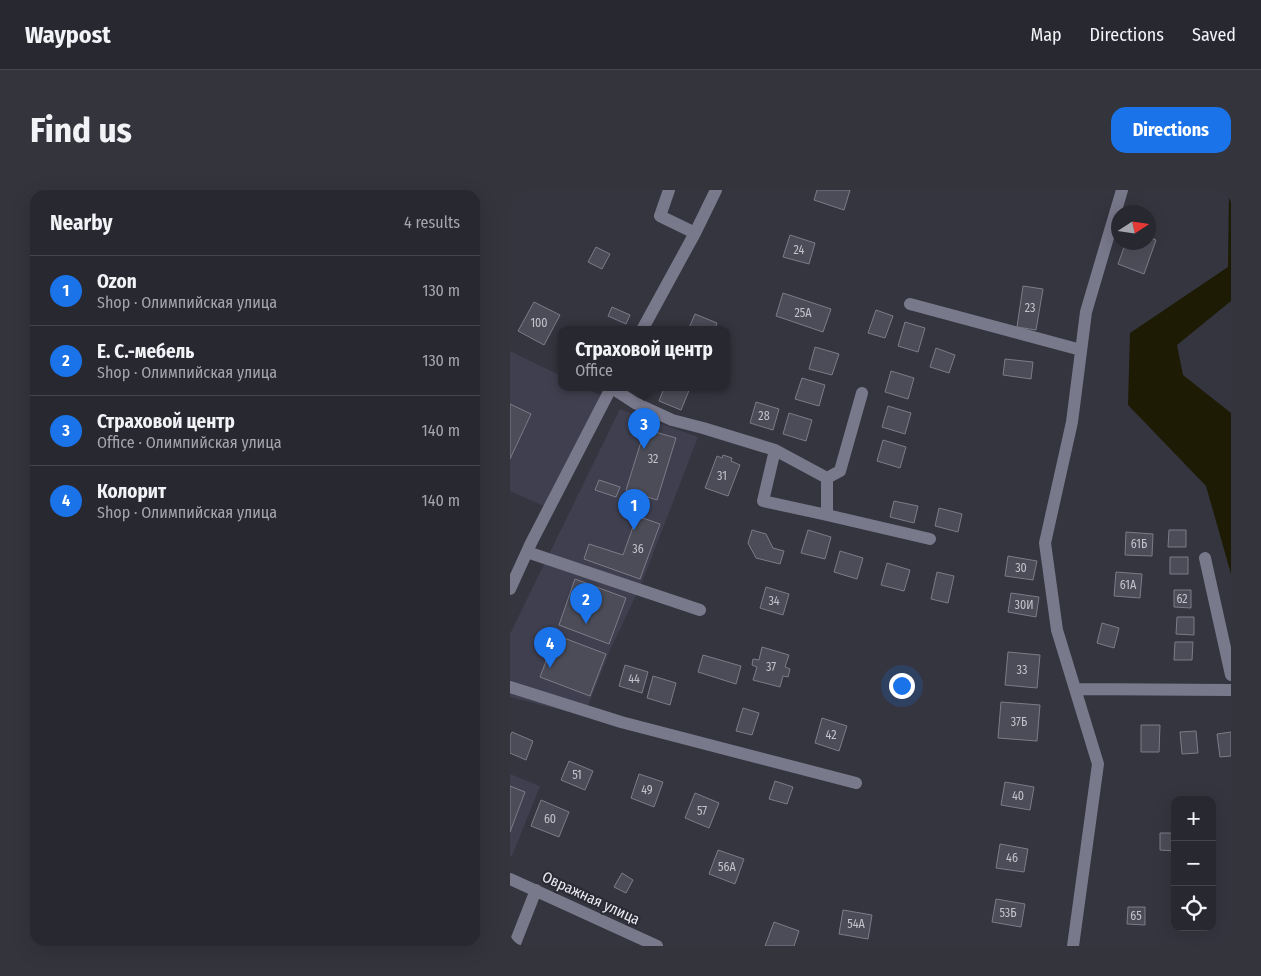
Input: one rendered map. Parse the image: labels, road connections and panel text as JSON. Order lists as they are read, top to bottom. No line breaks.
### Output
{"streets":{"street":["Овражная улица"]},"house_numbers":["24","23","25А","100","28","32","31","61Б","36","30","61А","62","34","30И","37","33","44","37Б","42","51","49","40","57","60","46","56А","53Б","65","54А"],"north":"right","page":{"header":"Waypost","nav":["Map","Directions","Saved"],"buttons":"Directions","title":"Find us","heading":["Nearby","4 results"],"list":[{"mark":"1","name":"Ozon","note":"Shop · Олимпийская улица","value":"130 m"},{"mark":"2","name":"Е. С.-мебель","note":"Shop · Олимпийская улица","value":"130 m"},{"mark":"3","name":"Страховой центр","note":"Office · Олимпийская улица","value":"140 m"},{"mark":"4","name":"Колорит","note":"Shop · Олимпийская улица","value":"140 m"}],"popup":["Страховой центр","Office"],"pins":["3","1","2","4"],"map_buttons":["+","−"]}}
